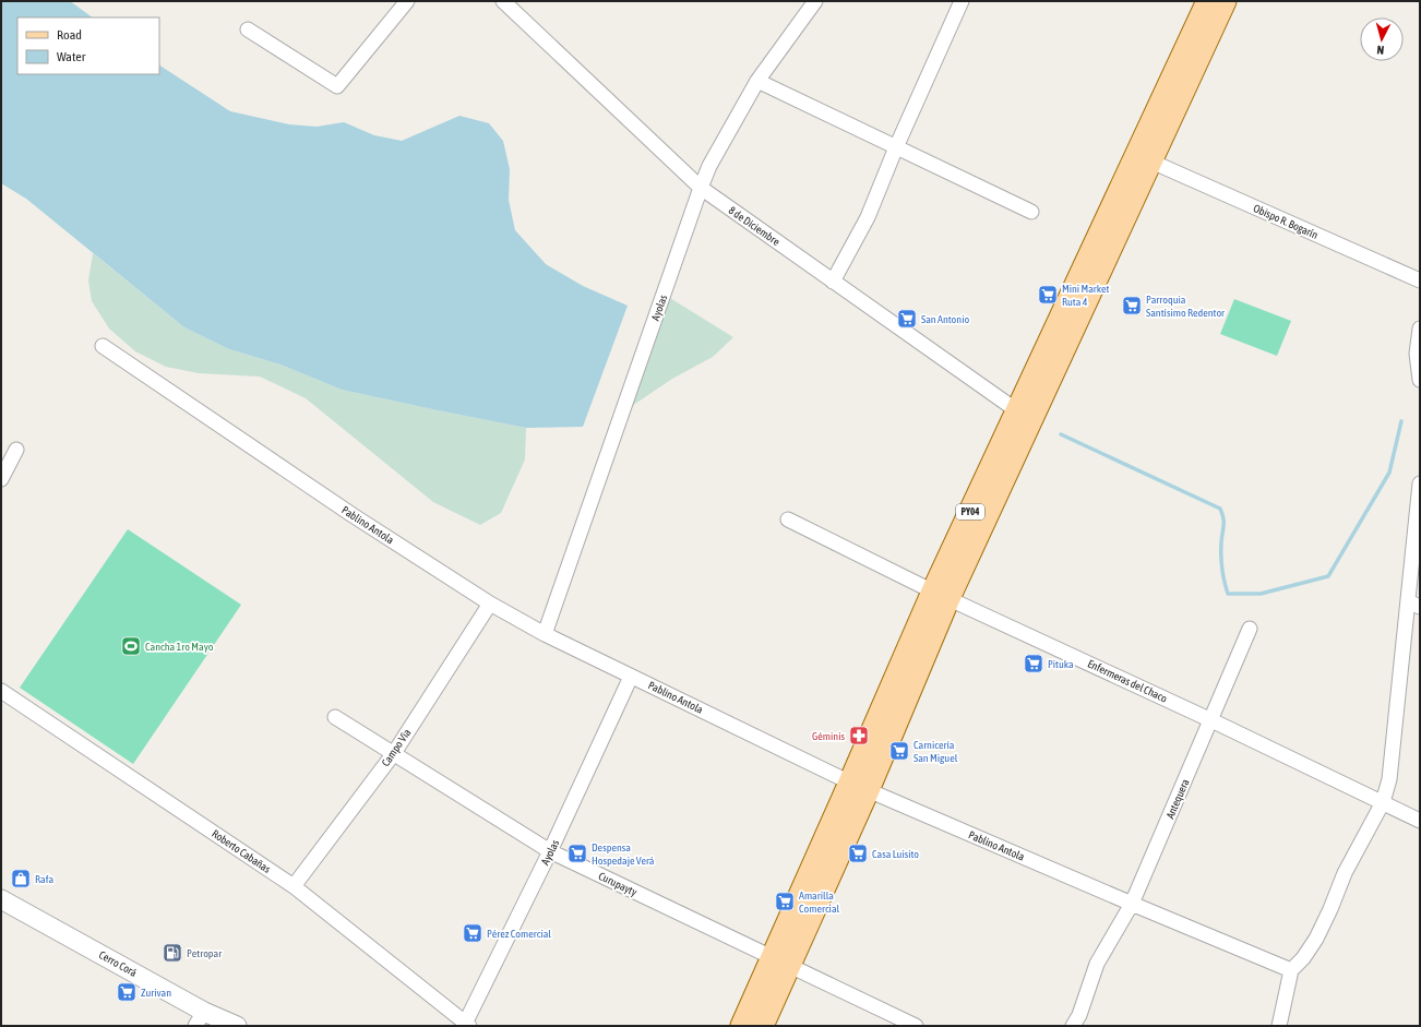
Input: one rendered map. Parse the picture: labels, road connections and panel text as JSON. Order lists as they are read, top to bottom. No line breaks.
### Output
{"streets":{"main road":["PY04"],"street":["Obispo R. Bogarín","8 de Diciembre","Ayolas","Pablino Antola","Enfermeras del Chaco","Campo Vìa","Antequera","Roberto Cabañas","Curupayty","Cerro Corá"]},"crossings":[["Obispo R. Bogarín","PY04"],["8 de Diciembre","Ayolas"],["8 de Diciembre","PY04"],["Ayolas","Pablino Antola"],["Ayolas","Roberto Cabañas"],["Ayolas","Curupayty"],["PY04","Pablino Antola"],["PY04","Enfermeras del Chaco"],["PY04","Curupayty"],["Pablino Antola","Campo Vìa"],["Pablino Antola","Antequera"],["Enfermeras del Chaco","Antequera"],["Campo Vìa","Roberto Cabañas"],["Campo Vìa","Curupayty"]],"places":{"supermarket":["Mini Market Ruta 4","Parroquia Santísimo Redentor","San Antonio","Pituka","Carnicería San Miguel","Despensa Hospedaje Verá","Casa Luisito","Amarilla Comercial","Pérez Comercial","Zurivan"],"sports":["Cancha 1ro Mayo"],"pharmacy":["Géminis"],"shop":["Rafa"],"fuel station":["Petropar"]},"legend":["Road","Water"],"north":"bottom"}
